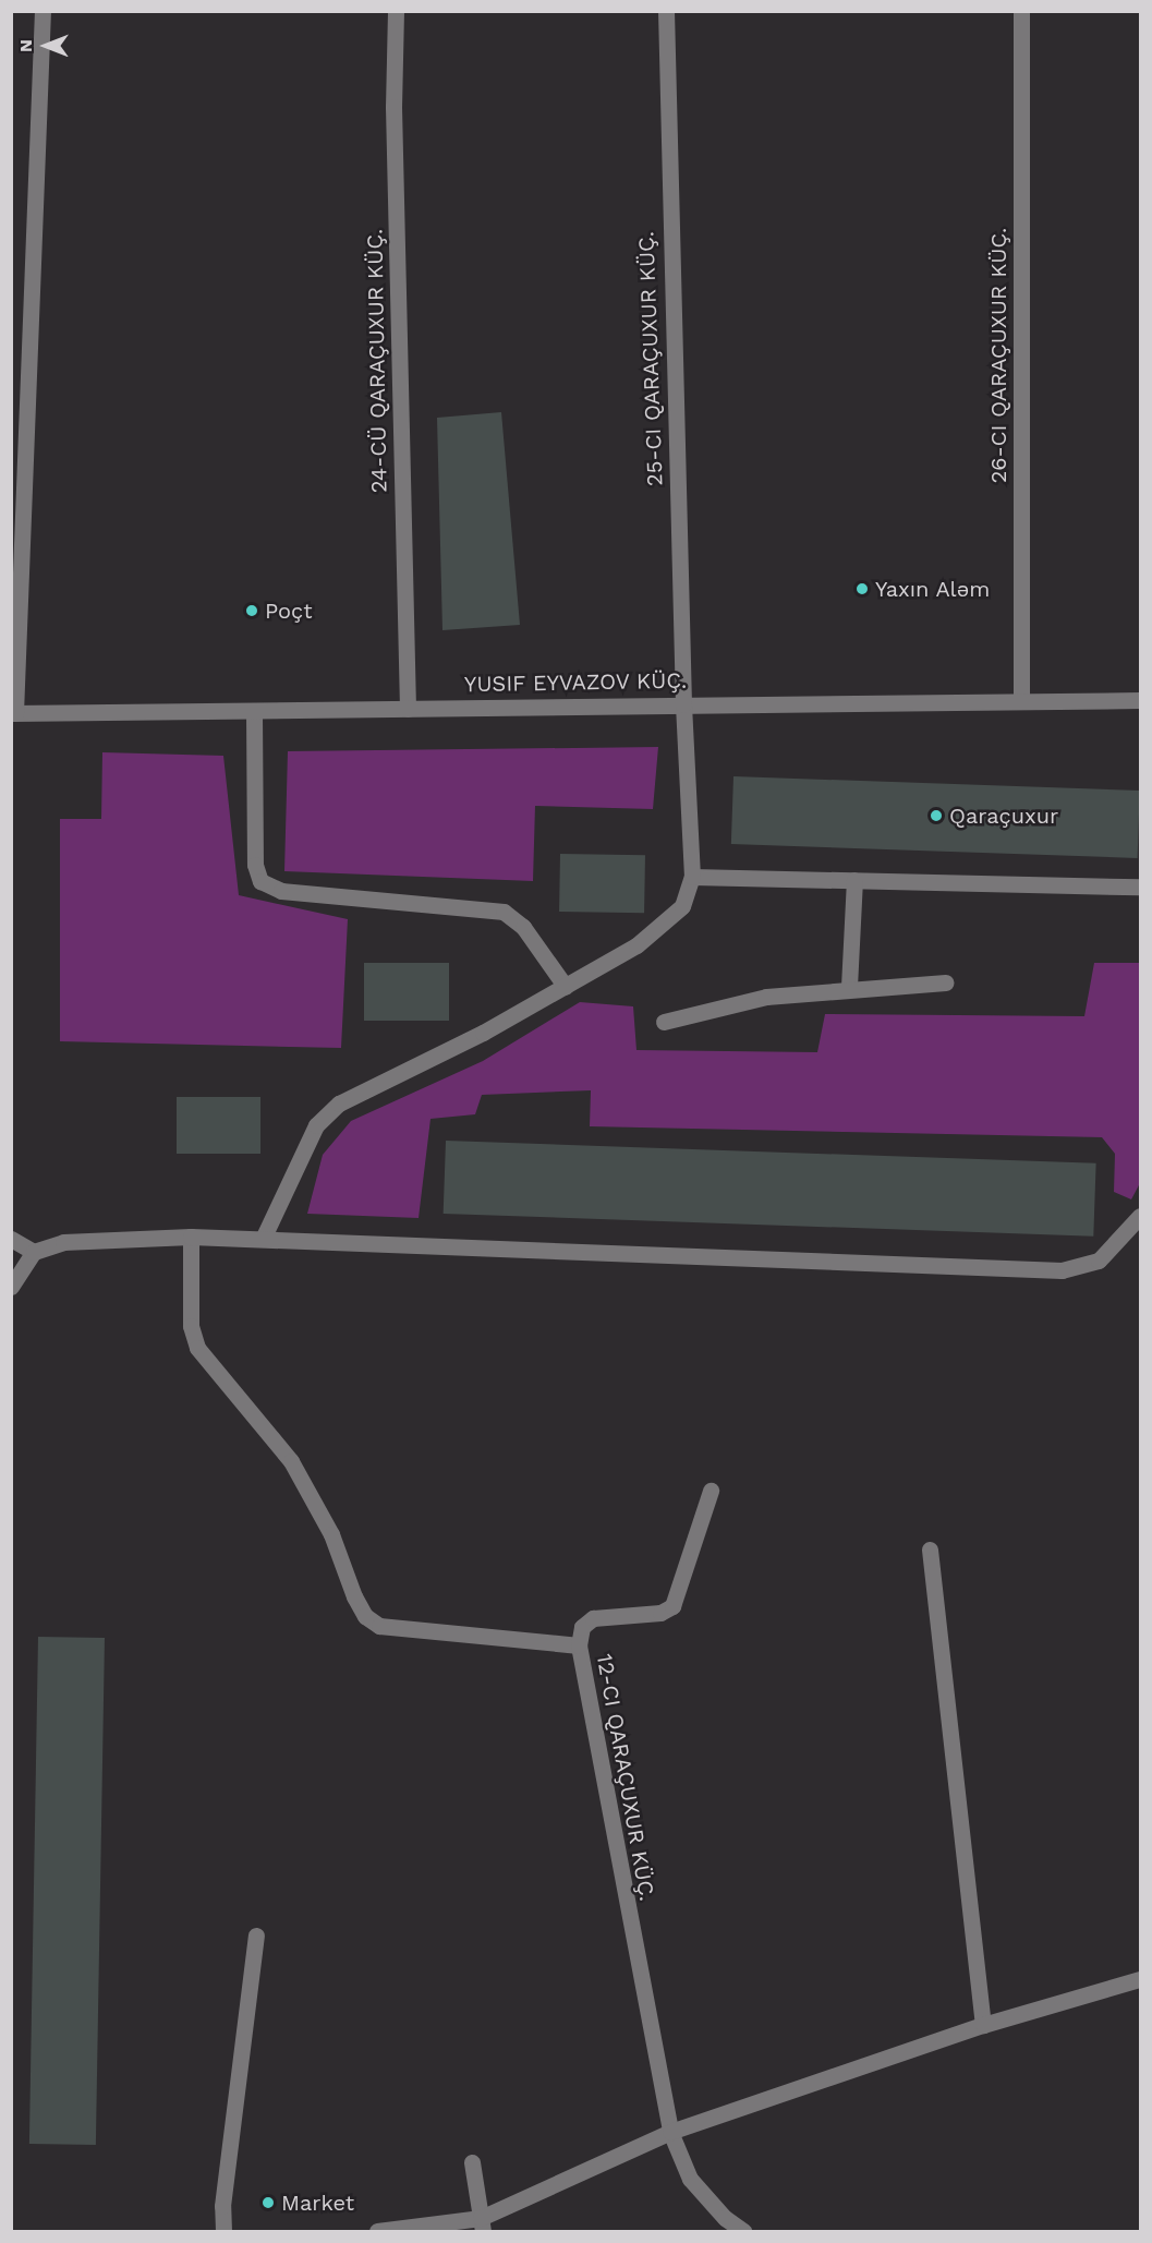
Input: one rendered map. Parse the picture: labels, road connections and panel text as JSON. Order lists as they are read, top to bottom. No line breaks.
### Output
{"streets":{"street":["25-CI QARAÇUXUR KÜÇ.","24-CÜ QARAÇUXUR KÜÇ.","YUSIF EYVAZOV KÜÇ.","12-CI QARAÇUXUR KÜÇ."]},"crossings":[["25-CI QARAÇUXUR KÜÇ.","YUSIF EYVAZOV KÜÇ."],["24-CÜ QARAÇUXUR KÜÇ.","YUSIF EYVAZOV KÜÇ."]],"places":["Yaxın Aləm","Poçt","Qaraçuxur","Market"],"north":"left"}
